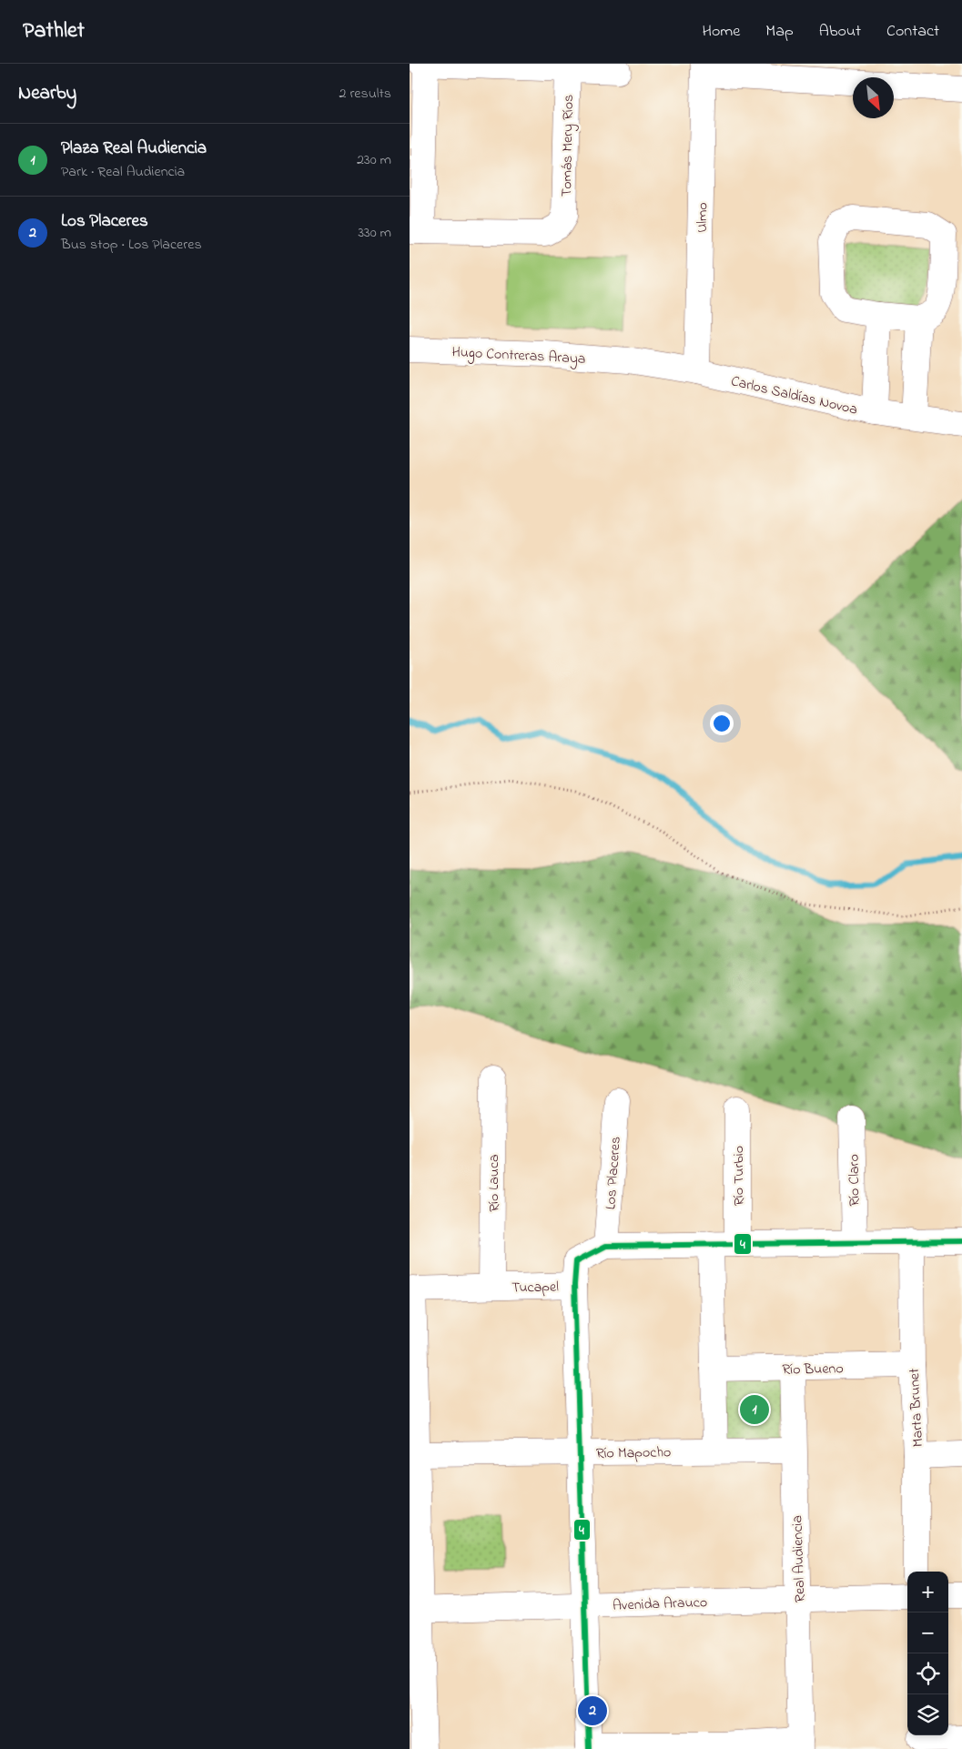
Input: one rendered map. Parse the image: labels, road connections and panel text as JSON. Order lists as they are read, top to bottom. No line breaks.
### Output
{"streets":{"street":["Tomás Mery Ríos","Ulmo","Hugo Contreras Araya","Carlos Saldías Novoa","Los Placeres","Río Turbio","Río Claro","Río Lauca","Tucapel","Río Bueno","Marta Brunet","Río Mapocho","Real Audiencia","Avenida Arauco"]},"crossings":[["Ulmo","Carlos Saldías Novoa"],["Hugo Contreras Araya","Carlos Saldías Novoa"],["Los Placeres","Tucapel"],["Río Turbio","Tucapel"],["Río Claro","Tucapel"],["Río Lauca","Tucapel"],["Tucapel","Marta Brunet"],["Río Bueno","Marta Brunet"],["Río Bueno","Real Audiencia"],["Río Mapocho","Real Audiencia"],["Real Audiencia","Avenida Arauco"]],"lines":["transit line 4"],"north":"bottom right","page":{"header":"Pathlet","nav":["Home","Map","About","Contact"],"heading":["Nearby","2 results"],"list":[{"mark":"1","name":"Plaza Real Audiencia","note":"Park · Real Audiencia","value":"230 m"},{"mark":"2","name":"Los Placeres","note":"Bus stop · Los Placeres","value":"330 m"}],"pins":["1","2"],"map_buttons":["+","−"]}}
